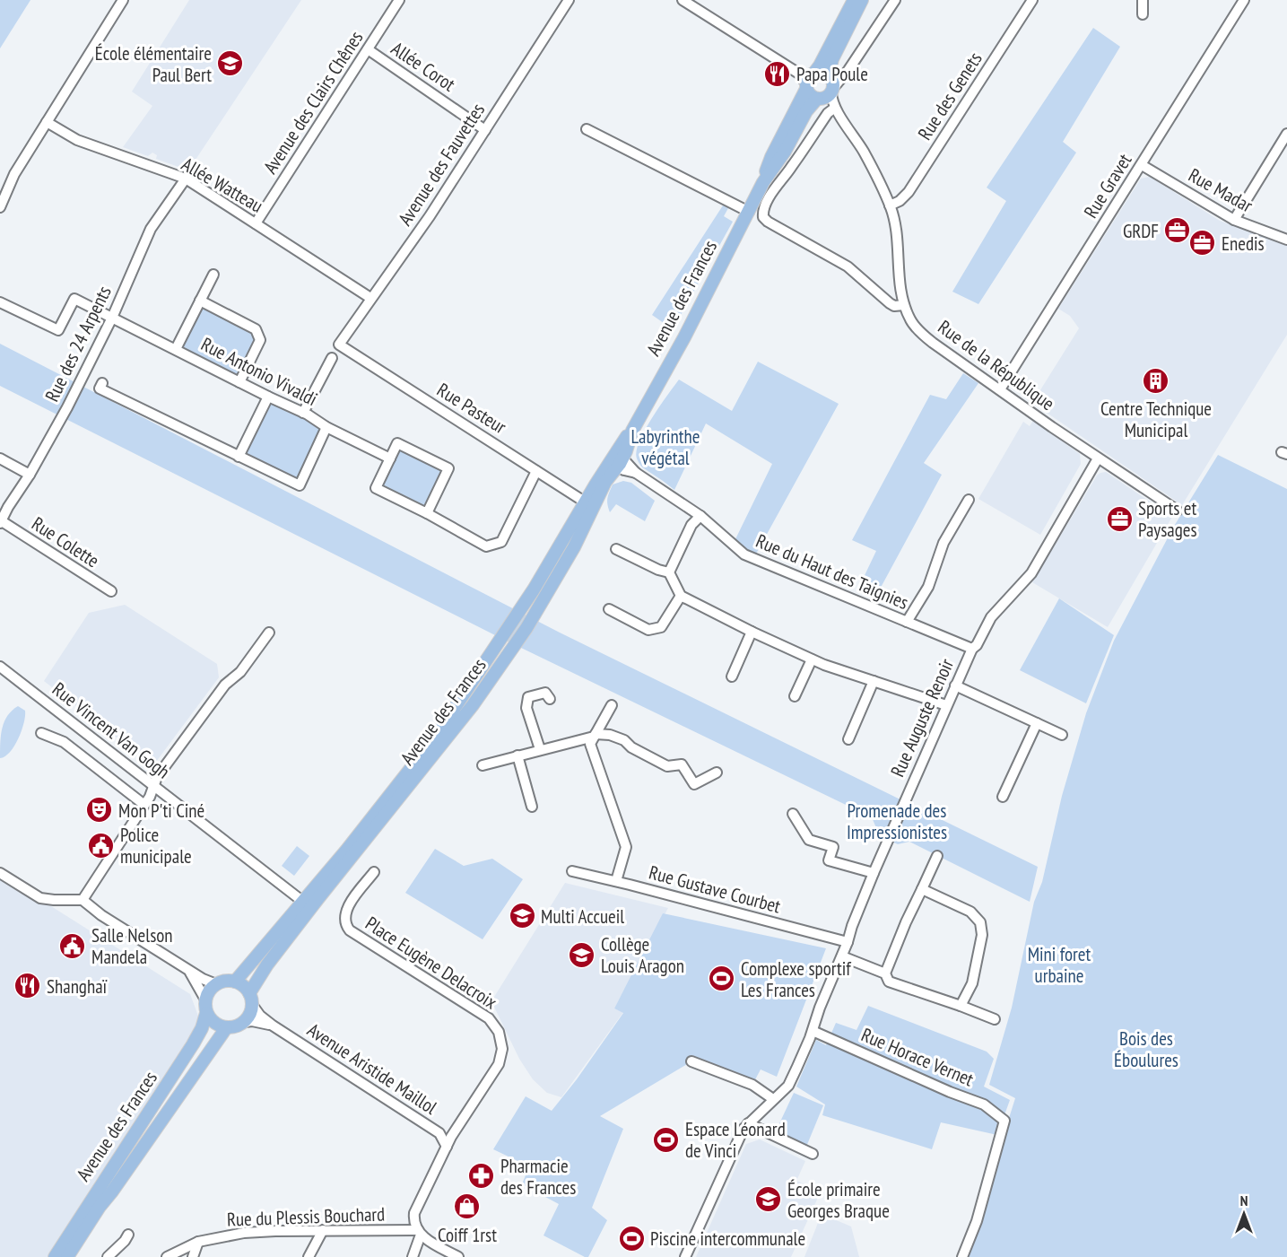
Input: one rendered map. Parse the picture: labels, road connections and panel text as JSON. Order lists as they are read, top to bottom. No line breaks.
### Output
{"streets":{"main road":["Avenue des Frances"],"street":["Allée Corot","Rue des Genets","Avenue des Clairs Chênes","Avenue des Fauvettes","Allée Watteau","Rue Gravet","Rue Madar","Rue des 24 Arpents","Rue de la République","Rue Antonio Vivaldi","Rue Pasteur","Rue Colette","Rue du Haut des Taignies","Rue Auguste Renoir","Rue Vincent Van Gogh","Rue Gustave Courbet","Place Eugène Delacroix","Rue Horace Vernet","Avenue Aristide Maillol","Rue du Plessis Bouchard"]},"crossings":[["Allée Corot","Avenue des Clairs Chênes"],["Allée Corot","Avenue des Fauvettes"],["Rue des Genets","Rue de la République"],["Avenue des Clairs Chênes","Allée Watteau"],["Avenue des Fauvettes","Allée Watteau"],["Avenue des Fauvettes","Rue Pasteur"],["Allée Watteau","Rue des 24 Arpents"],["Rue Gravet","Rue Madar"],["Rue Gravet","Rue de la République"],["Avenue des Frances","Rue de la République"],["Avenue des Frances","Rue Pasteur"],["Avenue des Frances","Rue du Haut des Taignies"],["Avenue des Frances","Rue Vincent Van Gogh"],["Avenue des Frances","Avenue Aristide Maillol"],["Rue des 24 Arpents","Rue Antonio Vivaldi"],["Rue des 24 Arpents","Rue Colette"],["Rue de la République","Rue Auguste Renoir"],["Rue du Haut des Taignies","Rue Auguste Renoir"],["Rue Auguste Renoir","Rue Gustave Courbet"],["Rue Auguste Renoir","Rue Horace Vernet"],["Place Eugène Delacroix","Avenue Aristide Maillol"],["Place Eugène Delacroix","Rue du Plessis Bouchard"]],"parks":["Labyrinthe végétal","Promenade des Impressionistes","Mini foret urbaine","Bois des Éboulures"],"places":{"school or university":["École élémentaire Paul Bert","Multi Accueil","Collège Louis Aragon","École primaire Georges Braque"],"restaurant":["Papa Poule","Shanghaï"],"office":["GRDF","Enedis","Sports et Paysages"],"building":["Centre Technique Municipal"],"theatre":["Mon P'ti Ciné"],"public building":["Police municipale","Salle Nelson Mandela"],"sports":["Complexe sportif Les Frances","Espace Léonard de Vinci","Piscine intercommunale"],"pharmacy":["Pharmacie des Frances"],"shop":["Coiff 1rst"]},"north":"top"}
